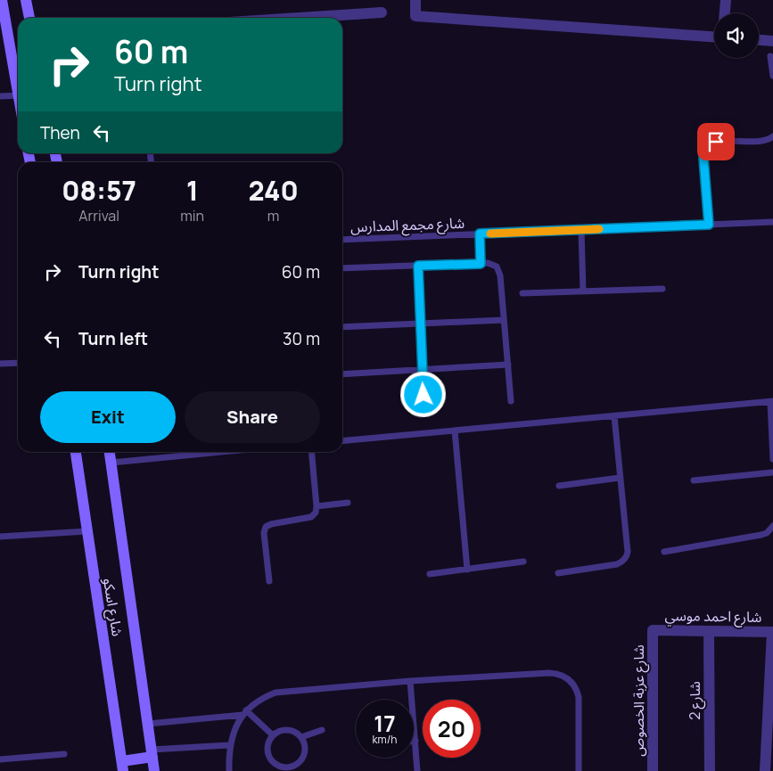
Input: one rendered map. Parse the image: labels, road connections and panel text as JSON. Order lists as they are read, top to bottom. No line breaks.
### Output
{"streets":{"main road":["شارع اسكو"],"street":["شارع احمد موسي","شارع عزبة الخصوص","شارع 2"],"lane":["شارع مجمع المدارس"]},"crossings":[["شارع احمد موسي","شارع عزبة الخصوص"],["شارع احمد موسي","شارع 2"]],"page":{"turn":["60 m","Turn right"],"then":"Then","eta":["08:57","Arrival","1","min","240","m"],"list":[{"name":"Turn right","value":"60 m"},{"name":"Turn left","value":"30 m"}],"buttons":["Exit","Share"],"speed":"17 km/h","limit":"20"}}
